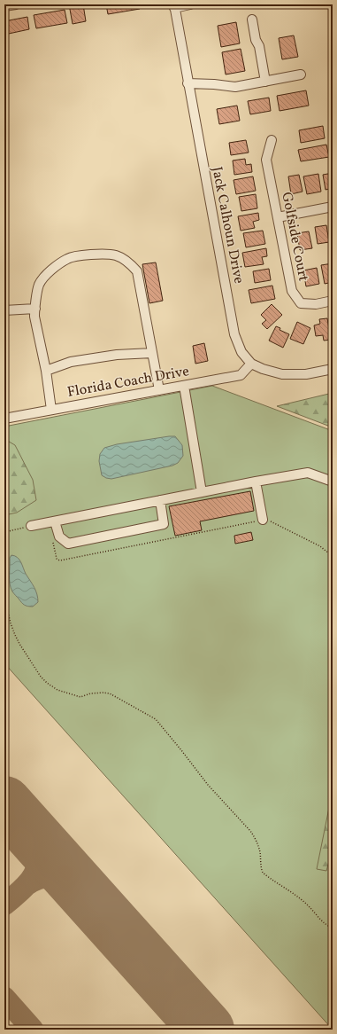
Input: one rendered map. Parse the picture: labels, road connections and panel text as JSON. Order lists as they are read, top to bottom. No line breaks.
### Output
{"streets":{"street":["Jack Calhoun Drive","Golfside Court","Florida Coach Drive"]},"crossings":[["Jack Calhoun Drive","Florida Coach Drive"]]}
